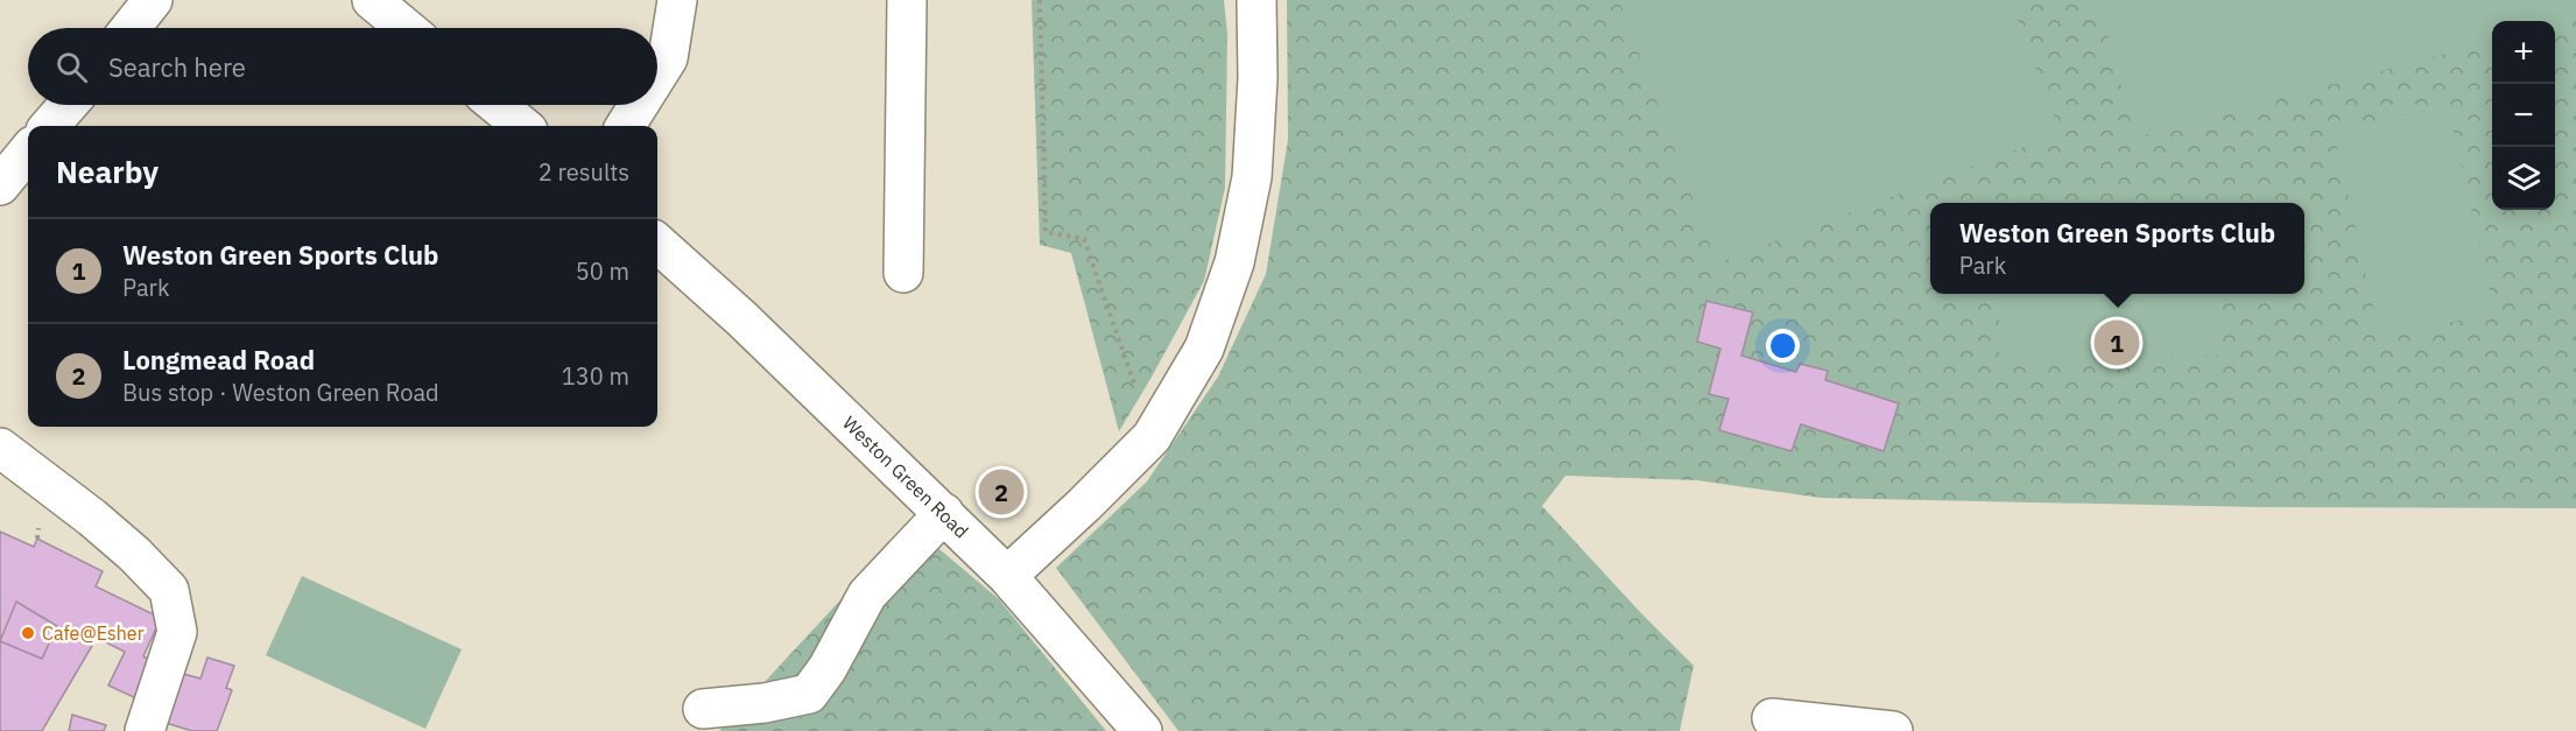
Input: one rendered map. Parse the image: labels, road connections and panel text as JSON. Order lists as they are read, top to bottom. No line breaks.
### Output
{"streets":{"street":["Weston Green Road"]},"places":["Cafe@Esher"],"page":{"map_buttons":["+","−"],"search":"Search here","heading":["Nearby","2 results"],"popup":["Weston Green Sports Club","Park"],"list":[{"mark":"1","name":"Weston Green Sports Club","note":"Park","value":"50 m"},{"mark":"2","name":"Longmead Road","note":"Bus stop · Weston Green Road","value":"130 m"}],"pins":["1","2"]}}
